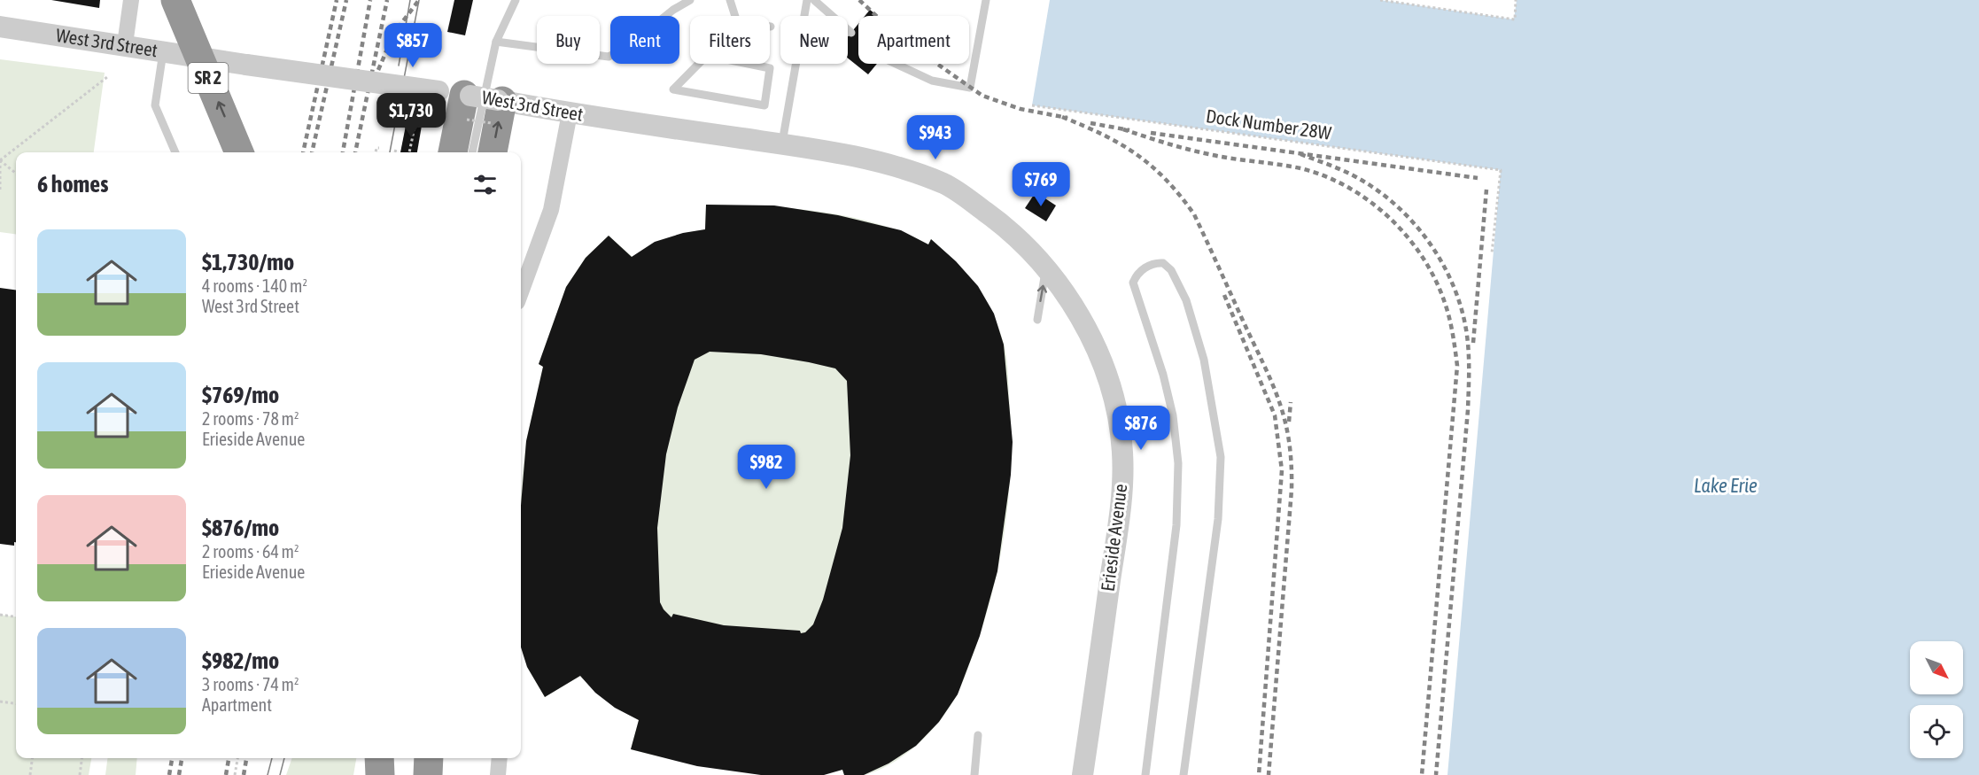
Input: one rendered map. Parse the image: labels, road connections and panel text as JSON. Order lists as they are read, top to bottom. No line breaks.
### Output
{"streets":{"highway":["SR 2"],"street":["West 3rd Street","Erieside Avenue"],"path":["Dock Number 28W"]},"crossings":[["West 3rd Street","Erieside Avenue"]],"water":["Lake Erie"],"north":"bottom right","page":{"chip":["Buy","Rent","Filters","New","Apartment"],"price":["$857","$1,730","$943","$769","$876","$982"],"heading":"6 homes","list":[{"name":"$1,730/mo","note":"4 rooms · 140 m² · West 3rd Street"},{"name":"$769/mo","note":"2 rooms · 78 m² · Erieside Avenue"},{"name":"$876/mo","note":"2 rooms · 64 m² · Erieside Avenue"},{"name":"$982/mo","note":"3 rooms · 74 m² · Apartment"}]}}
